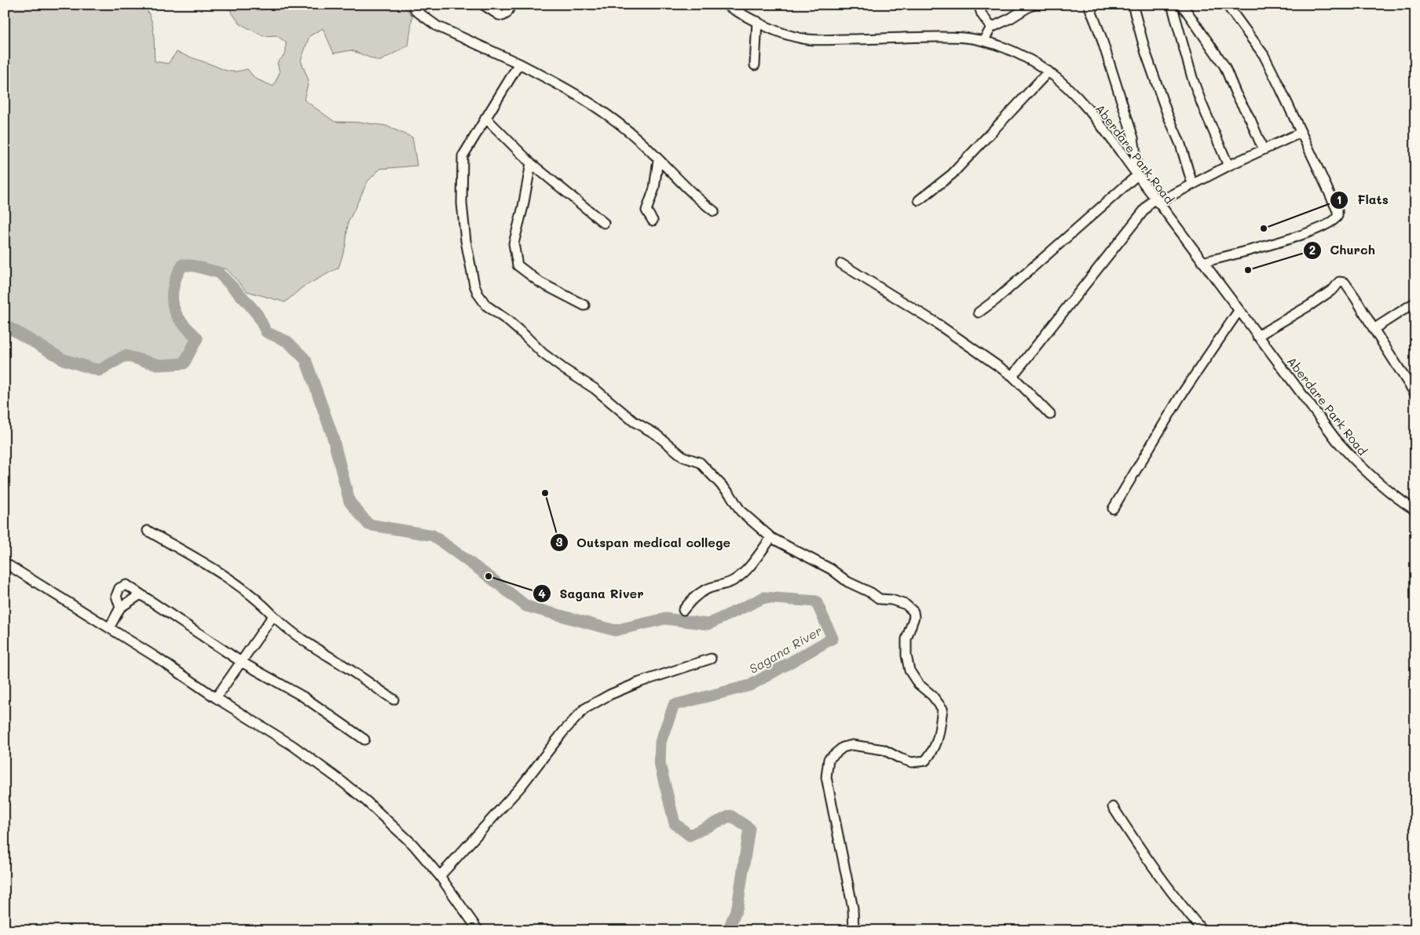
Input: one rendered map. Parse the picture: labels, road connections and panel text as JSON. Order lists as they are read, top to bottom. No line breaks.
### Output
{"streets":{"street":["Aberdare Park Road"]},"water":["Sagana River"],"places":["Flats","Church","Outspan medical college","Sagana River"]}
